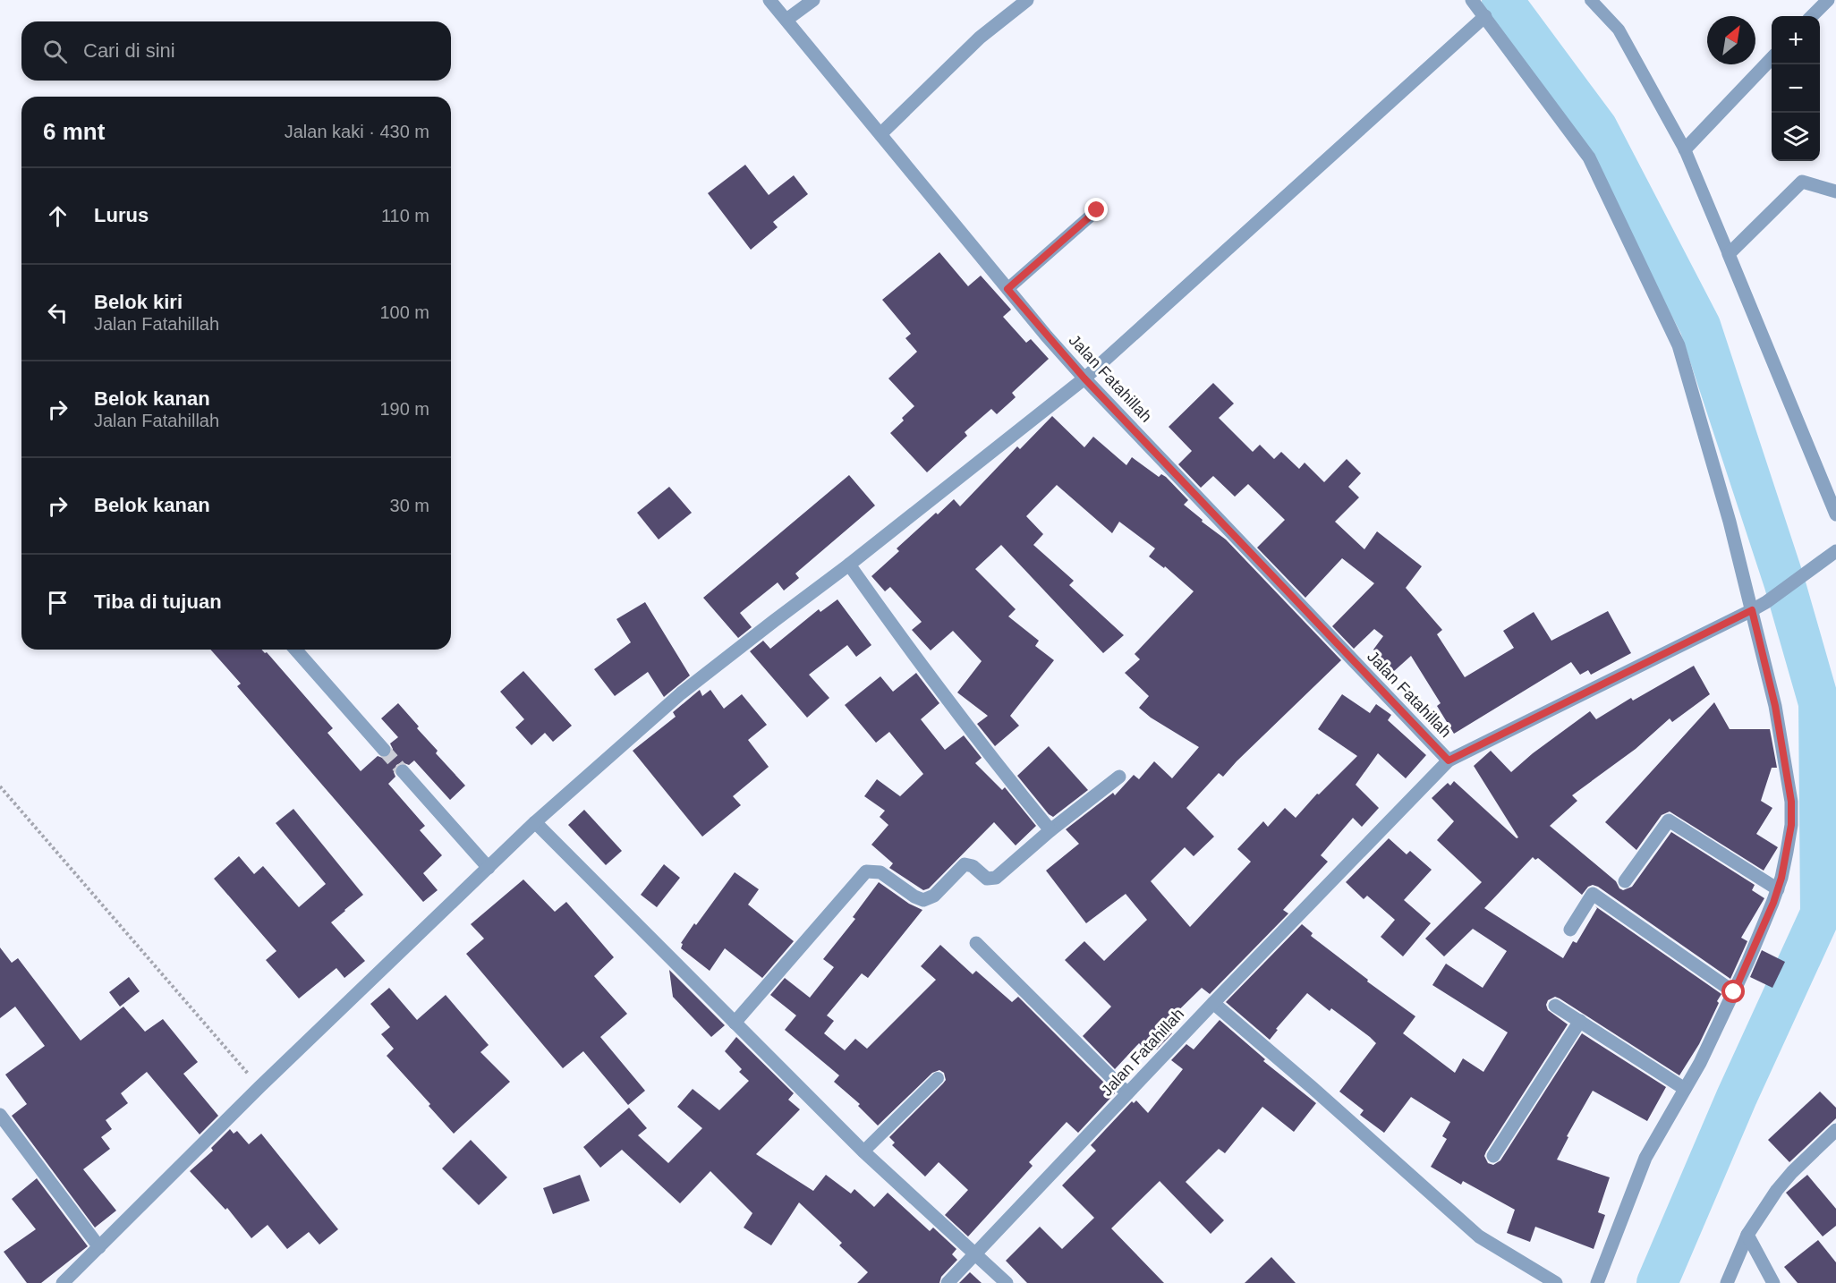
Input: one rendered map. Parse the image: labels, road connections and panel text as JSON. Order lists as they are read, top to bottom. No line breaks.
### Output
{"streets":{"street":["Jalan Fatahillah"]},"north":"top right","page":{"map_buttons":["+","−"],"search":"Cari di sini","heading":["6 mnt","Jalan kaki · 430 m"],"list":[["Lurus","110 m"],["Belok kiri","Jalan Fatahillah","100 m"],["Belok kanan","Jalan Fatahillah","190 m"],["Belok kanan","30 m"],"Tiba di tujuan"]}}
